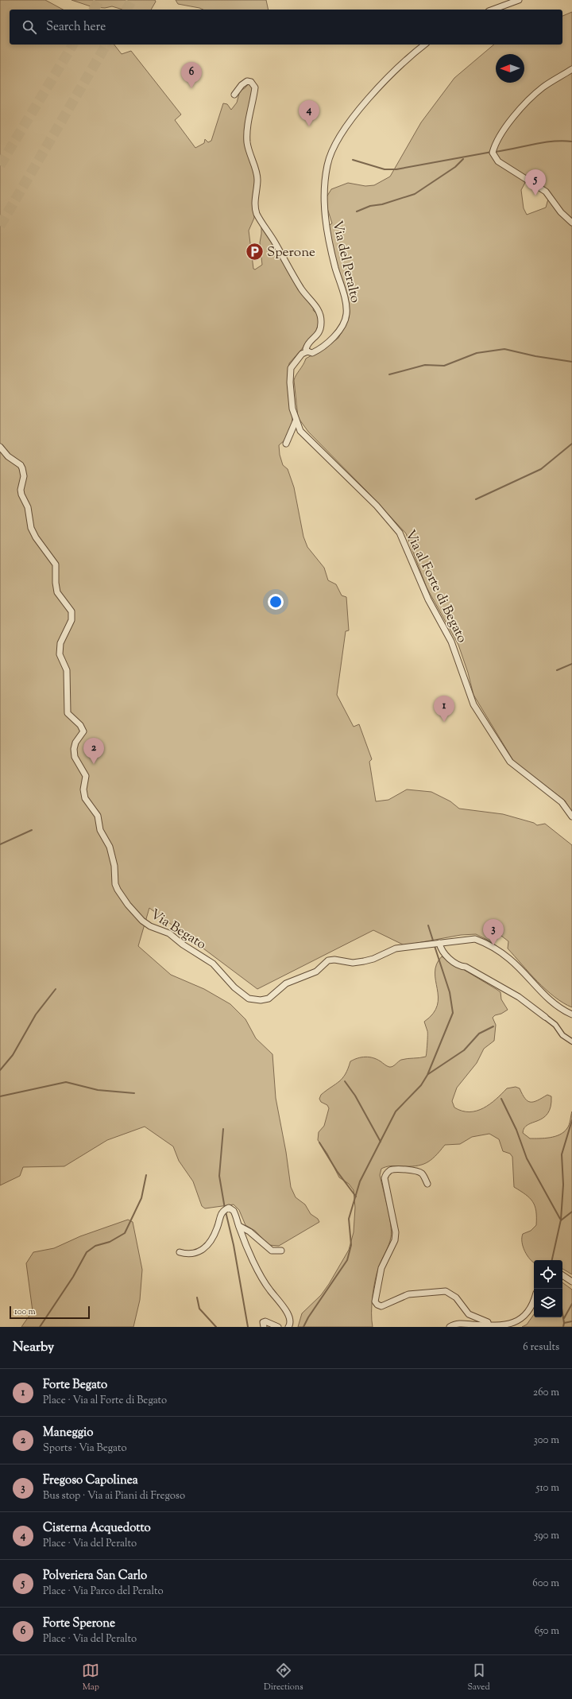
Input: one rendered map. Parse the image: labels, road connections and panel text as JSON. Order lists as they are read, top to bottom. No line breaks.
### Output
{"streets":{"street":["Via del Peralto","Via al Forte di Begato","Via Begato"]},"crossings":[["Via del Peralto","Via al Forte di Begato"]],"places":{"parking":["Sperone"]},"scale_bar":"100 m","north":"left","page":{"search":"Search here","pins":["6","4","5","1","2","3"],"scale":"100 m","heading":["Nearby","6 results"],"list":[{"mark":"1","name":"Forte Begato","note":"Place · Via al Forte di Begato","value":"260 m"},{"mark":"2","name":"Maneggio","note":"Sports · Via Begato","value":"300 m"},{"mark":"3","name":"Fregoso Capolinea","note":"Bus stop · Via ai Piani di Fregoso","value":"510 m"},{"mark":"4","name":"Cisterna Acquedotto","note":"Place · Via del Peralto","value":"590 m"},{"mark":"5","name":"Polveriera San Carlo","note":"Place · Via Parco del Peralto","value":"600 m"},{"mark":"6","name":"Forte Sperone","note":"Place · Via del Peralto","value":"650 m"}],"nav":["Map","Directions","Saved"]}}
